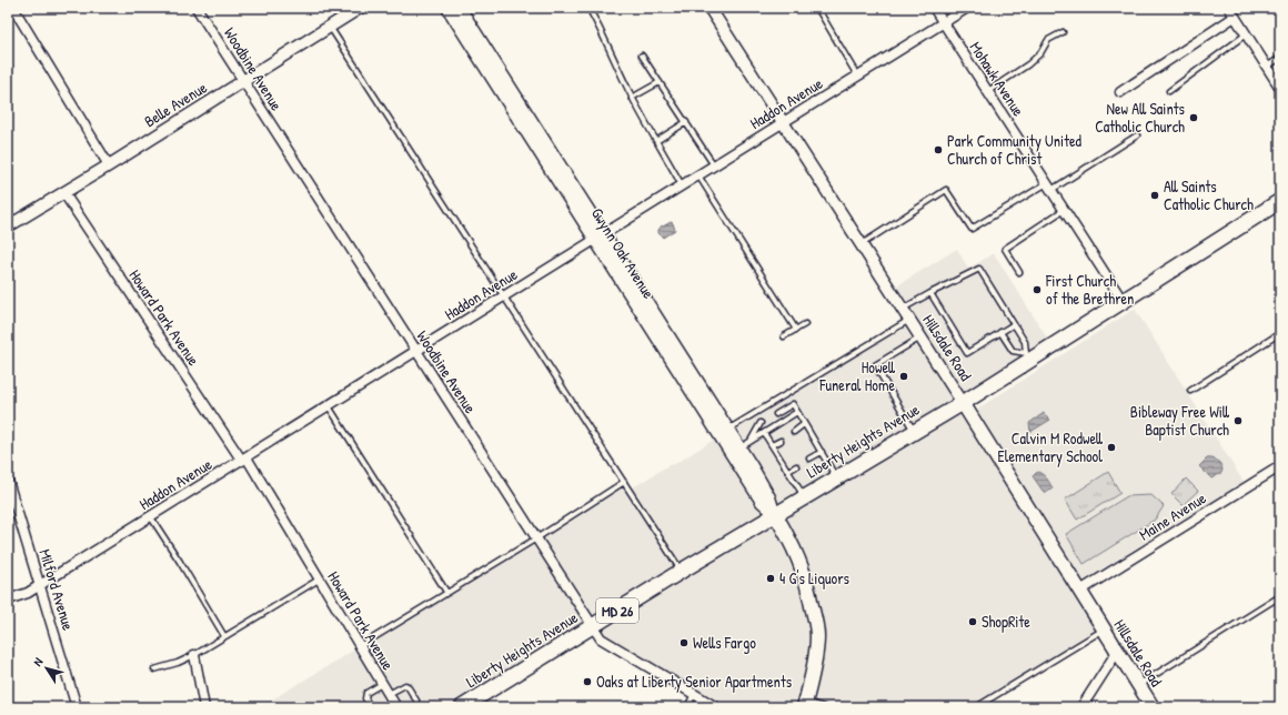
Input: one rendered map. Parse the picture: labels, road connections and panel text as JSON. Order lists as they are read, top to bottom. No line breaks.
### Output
{"streets":{"main road":["Gwynn Oak Avenue","Hillsdale Road","Liberty Heights Avenue","MD 26"],"street":["Woodbine Avenue","Mohawk Avenue","Haddon Avenue","Belle Avenue","Howard Park Avenue","Maine Avenue","Milford Avenue"]},"crossings":[["Woodbine Avenue","Haddon Avenue"],["Woodbine Avenue","Belle Avenue"],["Woodbine Avenue","Liberty Heights Avenue"],["Mohawk Avenue","Haddon Avenue"],["Mohawk Avenue","Liberty Heights Avenue"],["Haddon Avenue","Gwynn Oak Avenue"],["Haddon Avenue","Howard Park Avenue"],["Haddon Avenue","Hillsdale Road"],["Haddon Avenue","Milford Avenue"],["Belle Avenue","Howard Park Avenue"],["Gwynn Oak Avenue","Liberty Heights Avenue"],["Hillsdale Road","Liberty Heights Avenue"],["Hillsdale Road","Maine Avenue"]],"places":["New All Saints Catholic Church","Park Community United Church of Christ","All Saints Catholic Church","First Church of the Brethren","Howell Funeral Home","Bibleway Free Will Baptist Church","Calvin M Rodwell Elementary School","4 G's Liquors","ShopRite","Wells Fargo","Oaks at Liberty Senior Apartments"],"north":"top left"}
